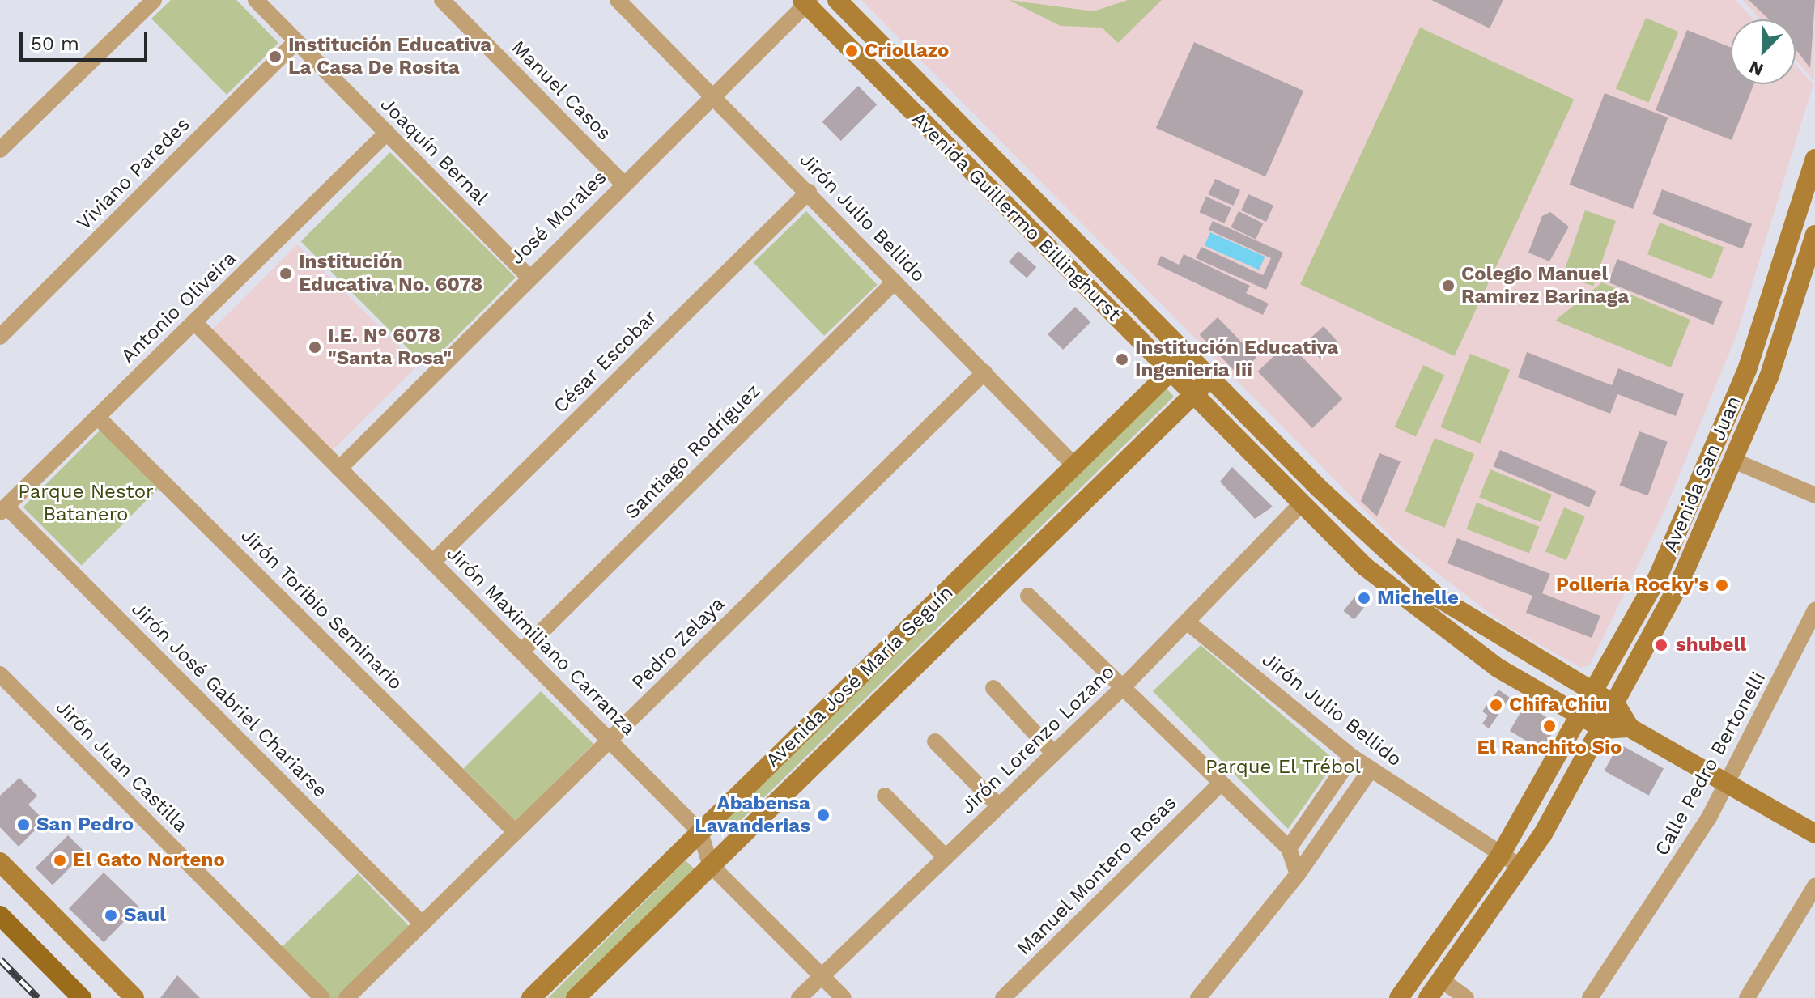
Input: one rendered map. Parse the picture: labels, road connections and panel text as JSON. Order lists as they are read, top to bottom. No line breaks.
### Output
{"streets":{"main road":["Avenida Guillermo Billinghurst","Avenida San Juan","Avenida José María Seguín"],"street":["Manuel Casos","Joaquín Bernal","Viviano Paredes","José Morales","Jirón Julio Bellido","Antonio Oliveira","César Escobar","Santiago Rodríguez","Jirón Toribio Seminario","Jirón Maximiliano Carranza","Pedro Zelaya","Jirón José Gabriel Chariarse","Jirón Lorenzo Lozano","Calle Pedro Bertonelli","Jirón Juan Castilla","Manuel Montero Rosas"]},"crossings":[["Manuel Casos","José Morales"],["Joaquín Bernal","Viviano Paredes"],["Joaquín Bernal","José Morales"],["Joaquín Bernal","Antonio Oliveira"],["Avenida Guillermo Billinghurst","José Morales"],["Avenida Guillermo Billinghurst","Avenida San Juan"],["Avenida Guillermo Billinghurst","Avenida José María Seguín"],["Avenida Guillermo Billinghurst","Jirón Lorenzo Lozano"],["José Morales","Jirón Julio Bellido"],["José Morales","Jirón Maximiliano Carranza"],["Jirón Julio Bellido","César Escobar"],["Jirón Julio Bellido","Santiago Rodríguez"],["Jirón Julio Bellido","Avenida San Juan"],["Jirón Julio Bellido","Pedro Zelaya"],["Jirón Julio Bellido","Avenida José María Seguín"],["Jirón Julio Bellido","Jirón Lorenzo Lozano"],["Antonio Oliveira","Jirón Toribio Seminario"],["Antonio Oliveira","Jirón Maximiliano Carranza"],["Antonio Oliveira","Jirón José Gabriel Chariarse"],["César Escobar","Jirón Maximiliano Carranza"],["Santiago Rodríguez","Jirón Maximiliano Carranza"],["Jirón Toribio Seminario","Pedro Zelaya"],["Jirón Maximiliano Carranza","Pedro Zelaya"],["Jirón Maximiliano Carranza","Avenida José María Seguín"],["Jirón Maximiliano Carranza","Jirón Lorenzo Lozano"],["Pedro Zelaya","Jirón José Gabriel Chariarse"]],"parks":["Parque Nestor Batanero","Parque El Trébol"],"places":["Criollazo","Institución Educativa La Casa De Rosita","Institución Educativa No. 6078","Colegio Manuel Ramirez Barinaga","I.E. N° 6078 \"Santa Rosa\"","Institución Educativa Ingenieria Iii","Pollería Rocky's","Michelle","shubell","Chifa Chiu","El Ranchito Sio","Ababensa Lavanderias","San Pedro","El Gato Norteno","Saul"],"scale_bar":"50 m","north":"bottom left"}
